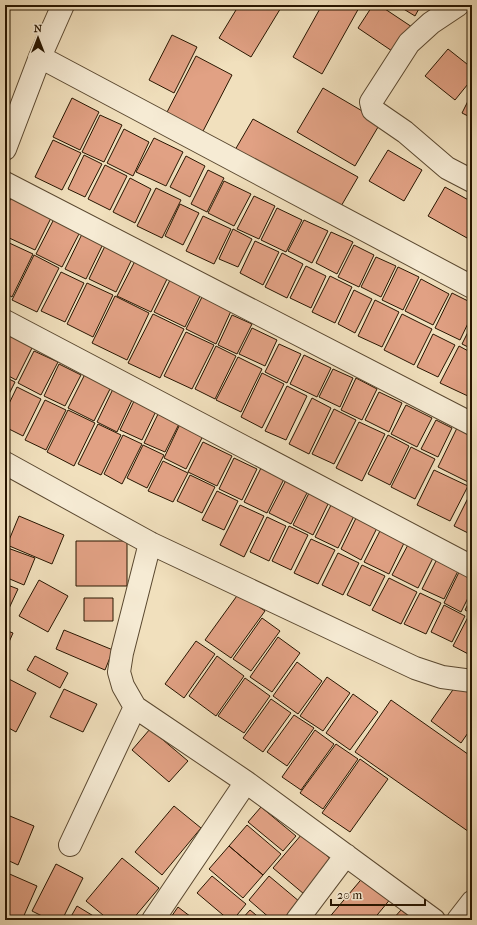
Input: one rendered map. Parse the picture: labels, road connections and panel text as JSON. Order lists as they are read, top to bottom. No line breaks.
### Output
{"scale_bar":"20 m","north":"top"}
